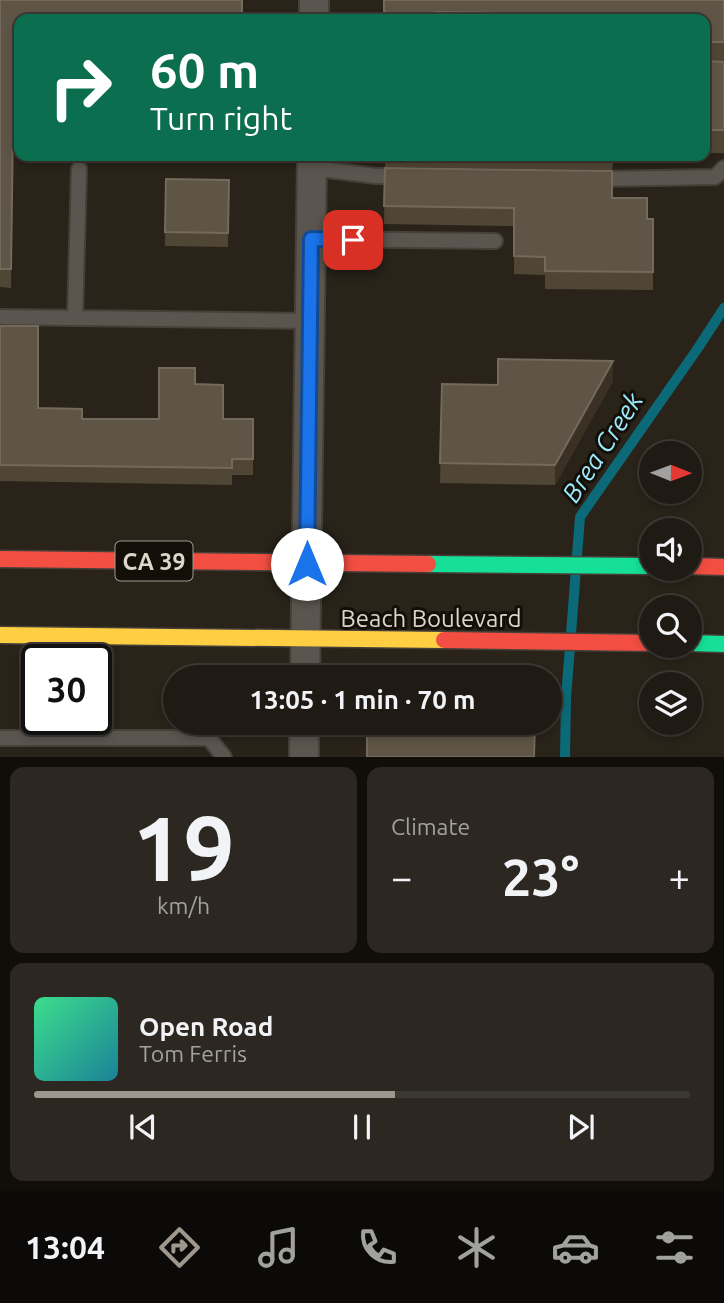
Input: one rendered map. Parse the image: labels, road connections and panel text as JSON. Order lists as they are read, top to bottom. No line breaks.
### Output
{"streets":{"main road":["CA 39","Beach Boulevard"]},"water":["Brea Creek"],"north":"right","page":{"turn":["60 m","Turn right"],"limit":"30","trip":"13:05 · 1 min · 70 m","tile":[["19","km/h"],"Climate"],"heat":["−","23°","+"],"song":["Open Road","Tom Ferris"],"tabs":"13:04"}}
